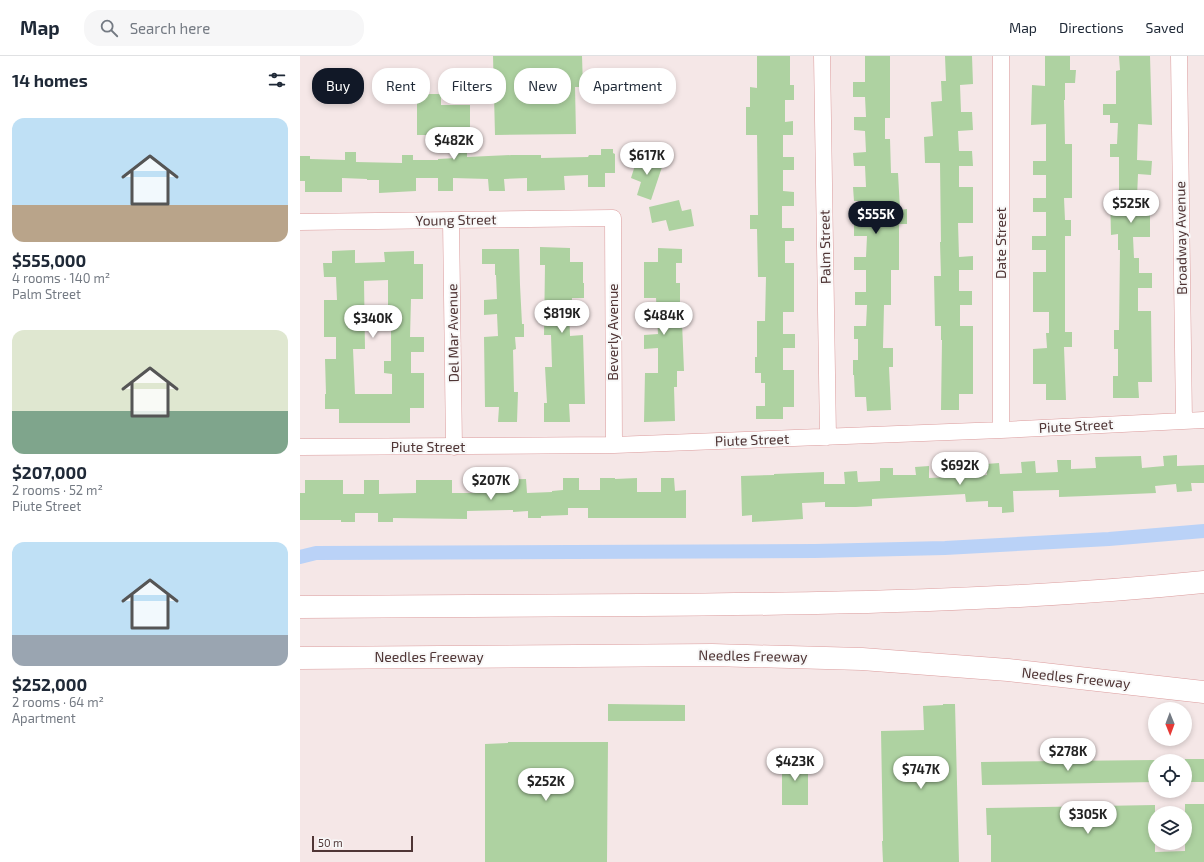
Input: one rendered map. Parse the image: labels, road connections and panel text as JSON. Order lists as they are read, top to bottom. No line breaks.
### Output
{"streets":{"highway":["Needles Freeway"],"street":["Young Street","Broadway Avenue","Date Street","Palm Street","Beverly Avenue","Del Mar Avenue","Piute Street"]},"crossings":[["Young Street","Beverly Avenue"],["Young Street","Del Mar Avenue"],["Broadway Avenue","Piute Street"],["Date Street","Piute Street"],["Palm Street","Piute Street"],["Beverly Avenue","Piute Street"],["Del Mar Avenue","Piute Street"]],"scale_bar":"50 m","north":"bottom","page":{"header":"Map","search":"Search here","nav":["Map","Directions","Saved"],"heading":"14 homes","chip":["Buy","Rent","Filters","New","Apartment"],"list":[{"name":"$555,000","note":"4 rooms · 140 m² · Palm Street"},{"name":"$207,000","note":"2 rooms · 52 m² · Piute Street"},{"name":"$252,000","note":"2 rooms · 64 m² · Apartment"}],"price":["$482K","$617K","$525K","$555K","$819K","$484K","$340K","$692K","$207K","$278K","$423K","$747K","$252K","$305K"],"scale":"50 m"}}
